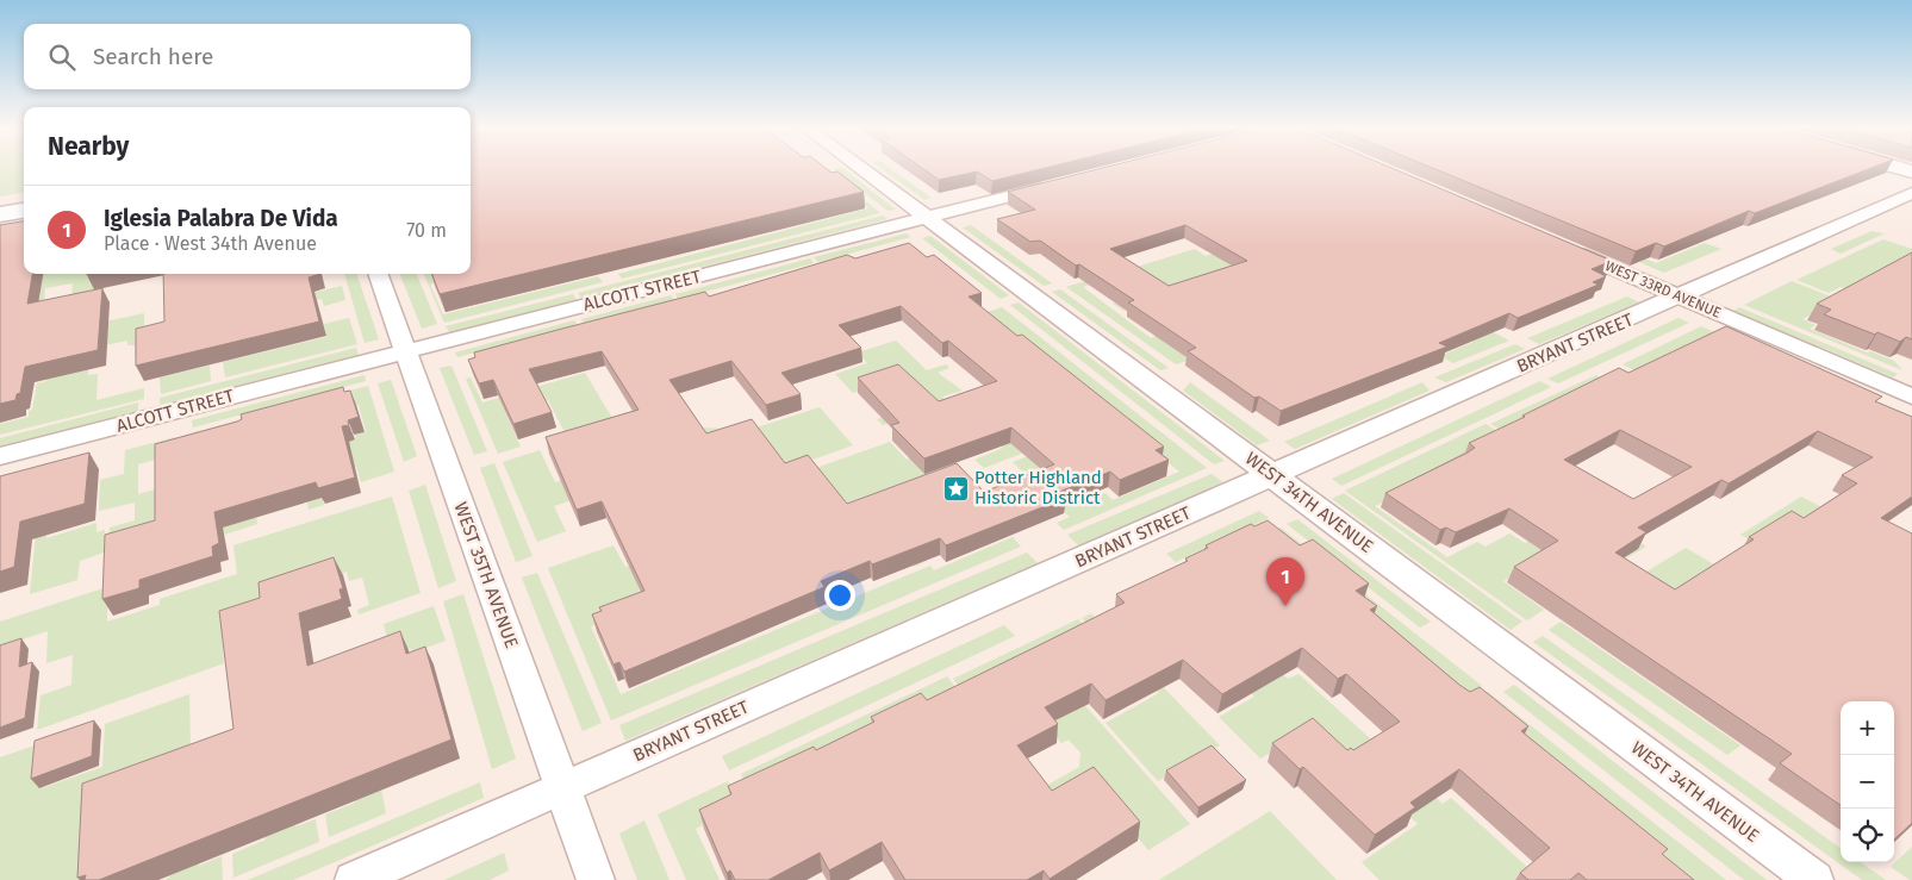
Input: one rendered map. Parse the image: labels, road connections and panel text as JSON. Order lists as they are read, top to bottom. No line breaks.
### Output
{"streets":{"street":["WEST 33RD AVENUE","ALCOTT STREET","BRYANT STREET","WEST 34TH AVENUE","WEST 35TH AVENUE"]},"crossings":[["WEST 33RD AVENUE","BRYANT STREET"],["ALCOTT STREET","WEST 34TH AVENUE"],["ALCOTT STREET","WEST 35TH AVENUE"],["BRYANT STREET","WEST 34TH AVENUE"],["BRYANT STREET","WEST 35TH AVENUE"]],"places":{"place":["Potter Highland Historic District"]},"page":{"search":"Search here","heading":"Nearby","list":[{"mark":"1","name":"Iglesia Palabra De Vida","note":"Place · West 34th Avenue","value":"70 m"}],"pins":"1","map_buttons":["+","−"]}}
